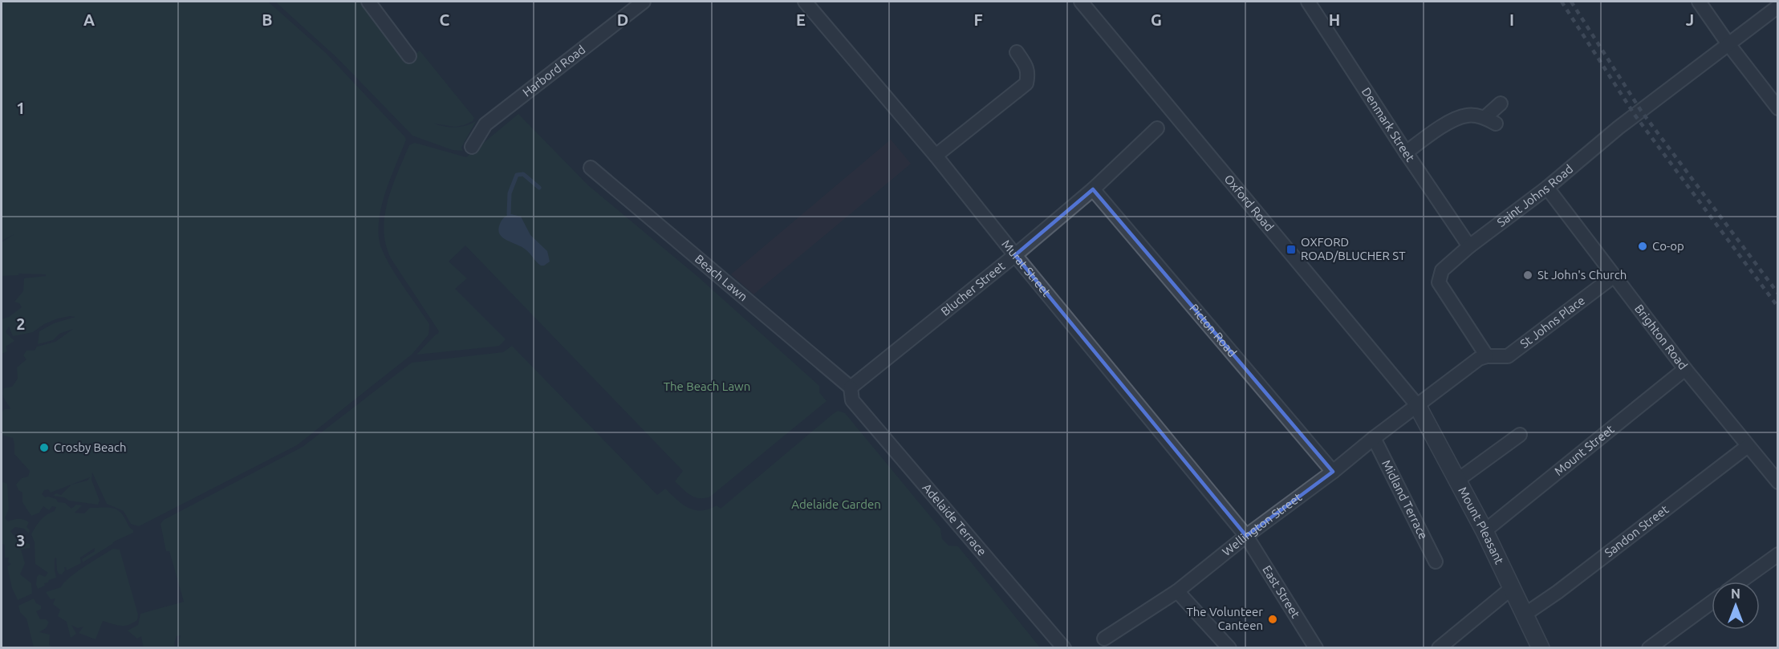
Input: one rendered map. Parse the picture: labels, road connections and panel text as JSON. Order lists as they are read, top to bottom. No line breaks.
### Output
{"streets":{"street":["Harbord Road","Denmark Street","Saint Johns Road","Oxford Road","Murat Street","Beach Lawn","Blucher Street","St Johns Place","Picton Road","Brighton Road","Mount Street","Midland Terrace","Adelaide Terrace","Wellington Street","Mount Pleasant","Sandon Street","East Street"]},"crossings":[["Denmark Street","Saint Johns Road"],["Saint Johns Road","St Johns Place"],["Saint Johns Road","Brighton Road"],["Oxford Road","Wellington Street"],["Oxford Road","Mount Pleasant"],["Murat Street","Blucher Street"],["Murat Street","Wellington Street"],["Murat Street","East Street"],["Beach Lawn","Blucher Street"],["Beach Lawn","Adelaide Terrace"],["Blucher Street","Picton Road"],["Blucher Street","Adelaide Terrace"],["St Johns Place","Brighton Road"],["Picton Road","Wellington Street"],["Brighton Road","Mount Street"],["Brighton Road","Sandon Street"],["Mount Street","Mount Pleasant"],["Midland Terrace","Wellington Street"],["Wellington Street","Mount Pleasant"],["Wellington Street","East Street"],["Mount Pleasant","Sandon Street"]],"parks":["The Beach Lawn","Adelaide Garden"],"places":{"other":["Co-op","St John's Church","Crosby Beach","The Volunteer Canteen"],"transit":["OXFORD ROAD/BLUCHER ST"]},"north":"top","grid":{"columns":["A","B","C","D","E","F","G","H","I","J"],"rows":["1","2","3"]}}
